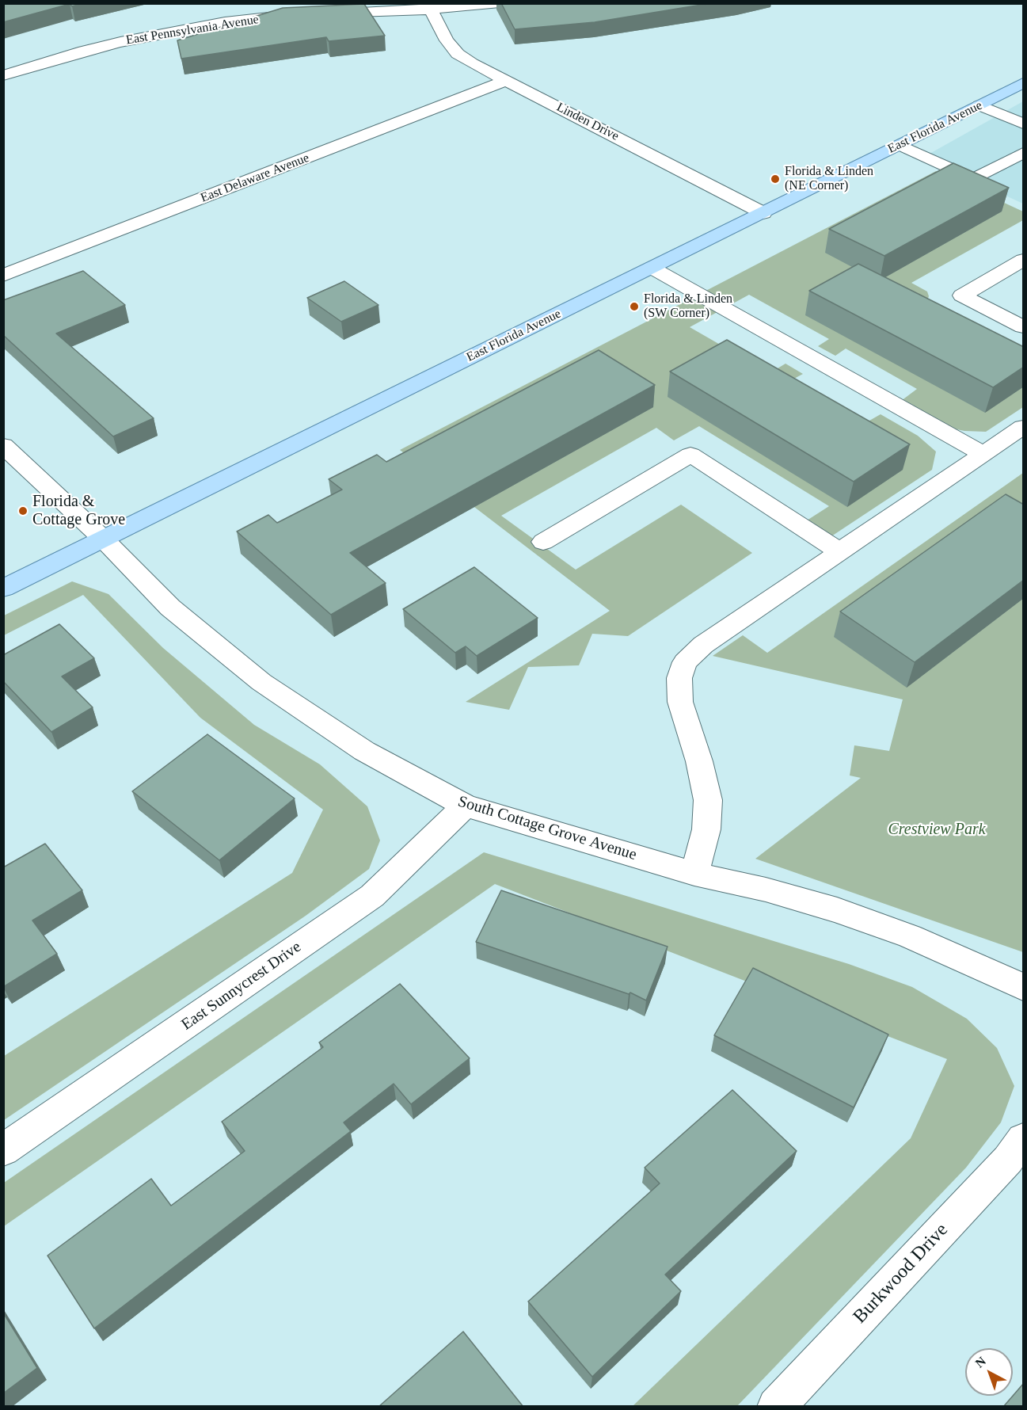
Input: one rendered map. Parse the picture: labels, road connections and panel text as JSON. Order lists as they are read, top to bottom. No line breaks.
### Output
{"streets":{"main road":["East Florida Avenue"],"street":["East Pennsylvania Avenue","Linden Drive","East Delaware Avenue","South Cottage Grove Avenue","East Sunnycrest Drive","Burkwood Drive"]},"crossings":[["Linden Drive","East Florida Avenue"],["Linden Drive","East Delaware Avenue"],["East Florida Avenue","South Cottage Grove Avenue"],["South Cottage Grove Avenue","East Sunnycrest Drive"]],"parks":["Crestview Park"],"places":["Florida & Linden (NE Corner)","Florida & Linden (SW Corner)","Florida & Cottage Grove"],"north":"top left"}
